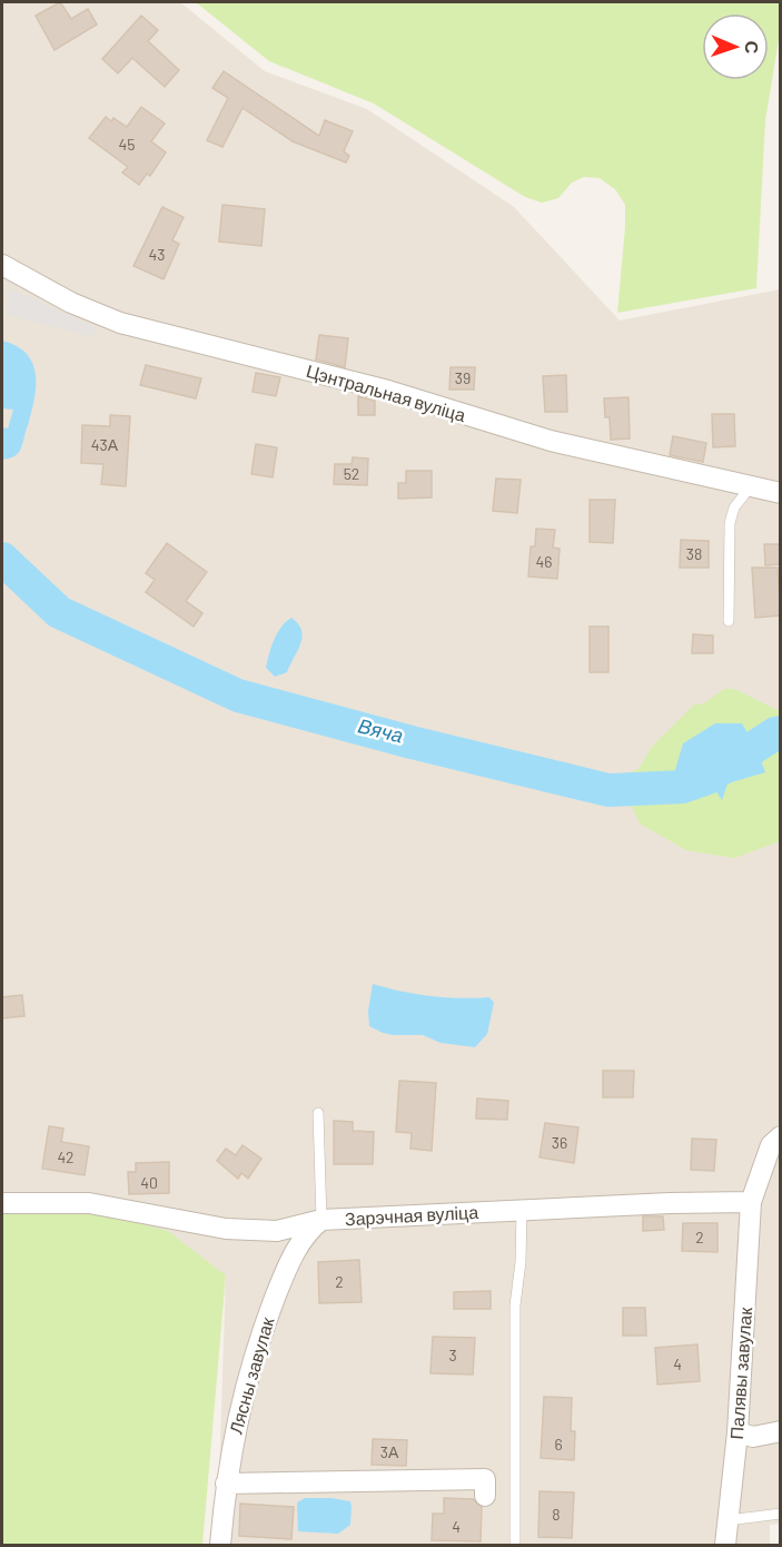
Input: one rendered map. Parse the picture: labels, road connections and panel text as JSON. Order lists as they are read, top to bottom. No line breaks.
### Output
{"streets":{"street":["Цэнтральная вуліца","Зарэчная вуліца","Палявы завулак","Лясны завулак"]},"crossings":[["Зарэчная вуліца","Палявы завулак"],["Зарэчная вуліца","Лясны завулак"]],"water":["Вяча"],"house_numbers":["45","43","39","43А","52","38","46","36","42","40","2","2","3","4","6","3А","8","4"],"north":"right"}
